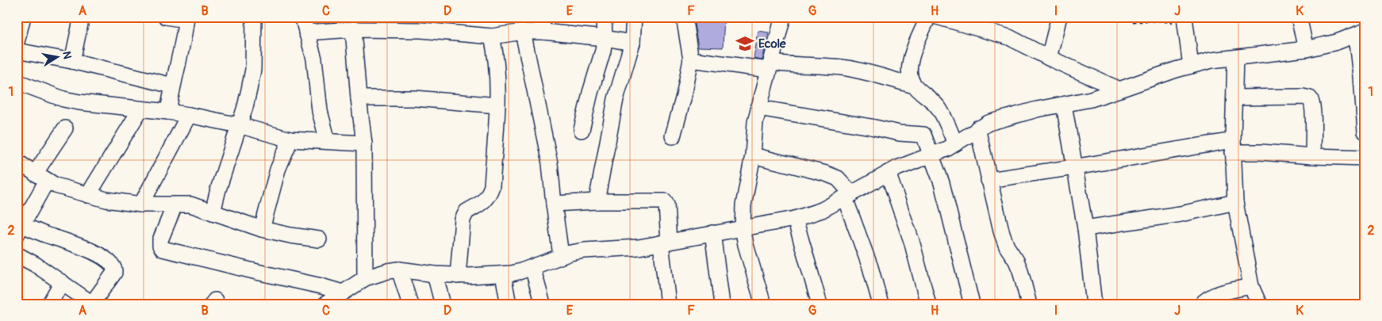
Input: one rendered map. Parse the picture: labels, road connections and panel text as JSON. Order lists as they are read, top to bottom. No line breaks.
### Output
{"places":{"school or university":["Ecole"]},"north":"right","grid":{"columns":["A","B","C","D","E","F","G","H","I","J","K"],"rows":["1","2"]}}
